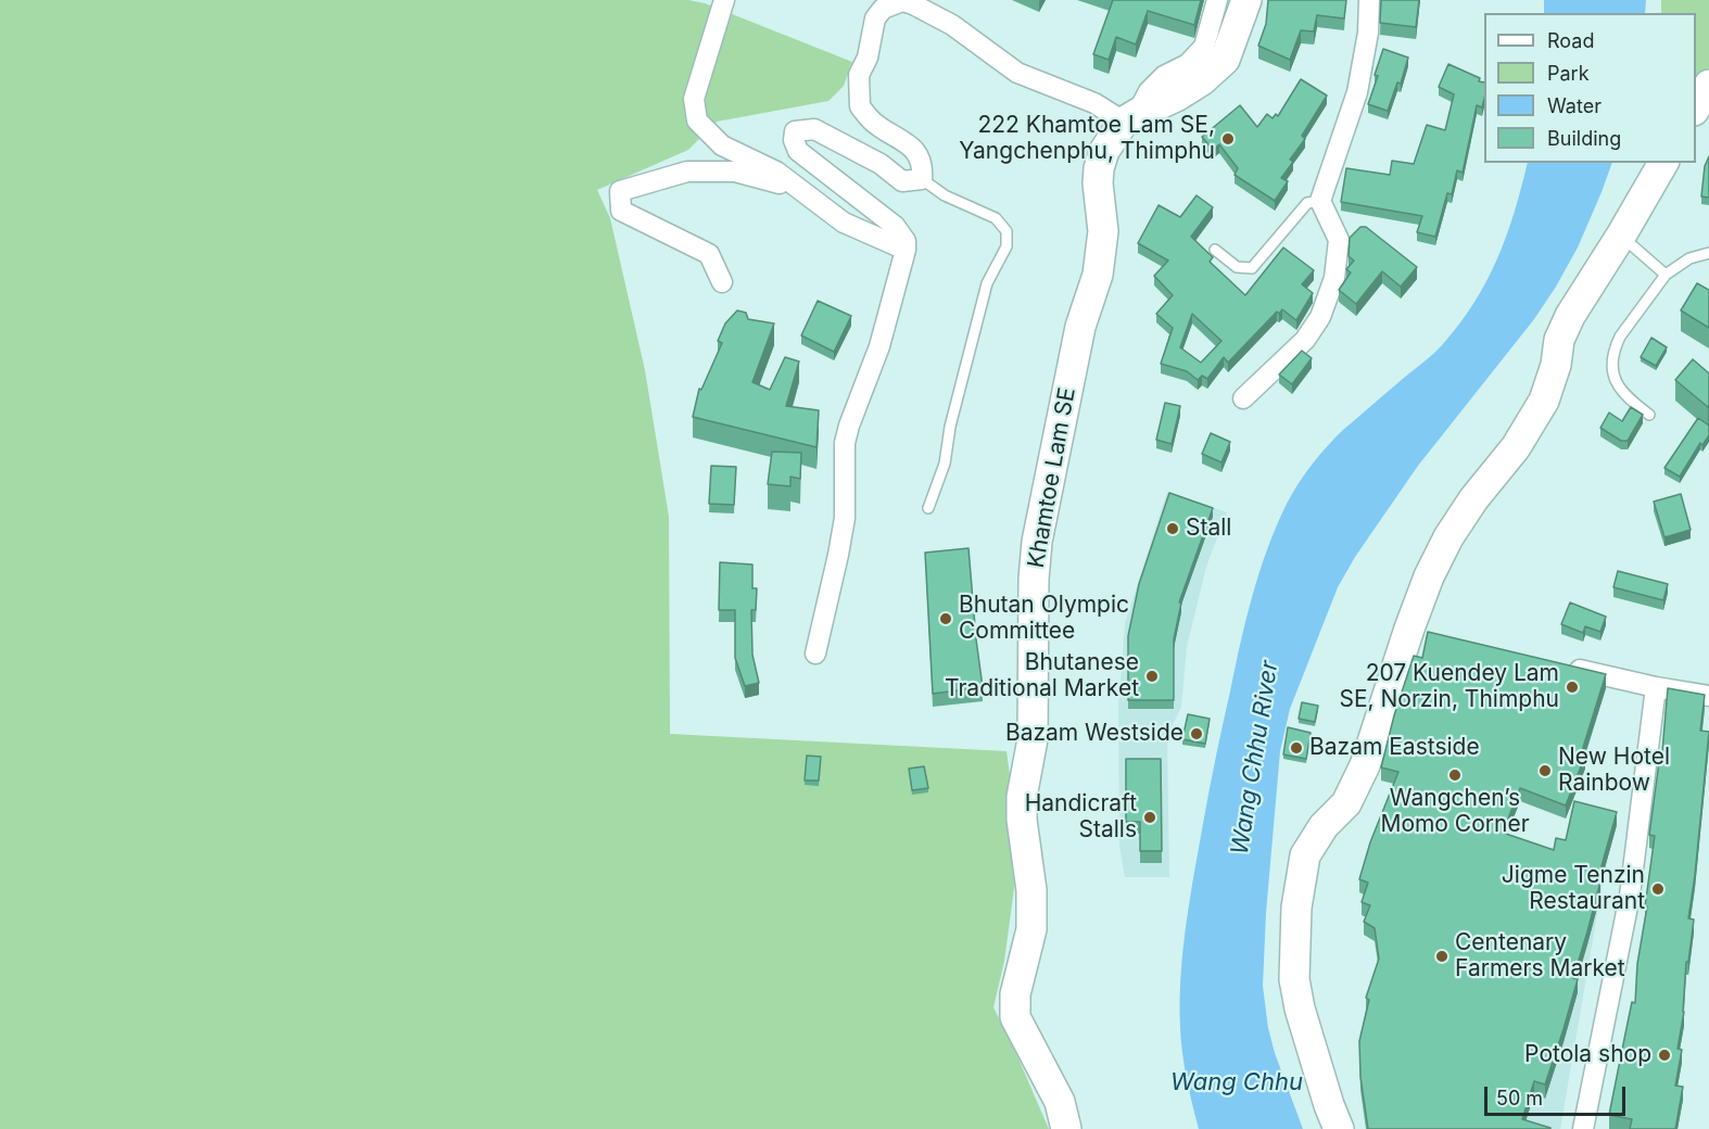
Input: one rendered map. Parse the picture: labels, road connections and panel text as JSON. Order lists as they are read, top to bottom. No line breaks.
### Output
{"streets":{"main road":["Khamtoe Lam SE"]},"water":["Wang Chhu River","Wang Chhu"],"places":["222 Khamtoe Lam SE, Yangchenphu, Thimphu","Stall","Bhutan Olympic Committee","Bhutanese Traditional Market","207 Kuendey Lam SE, Norzin, Thimphu","Bazam Westside","Bazam Eastside","New Hotel Rainbow","Wangchen’s Momo Corner","Handicraft Stalls","Jigme Tenzin Restaurant","Centenary Farmers Market","Potola shop"],"legend":["Road","Park","Water","Building"],"scale_bar":"50 m"}
